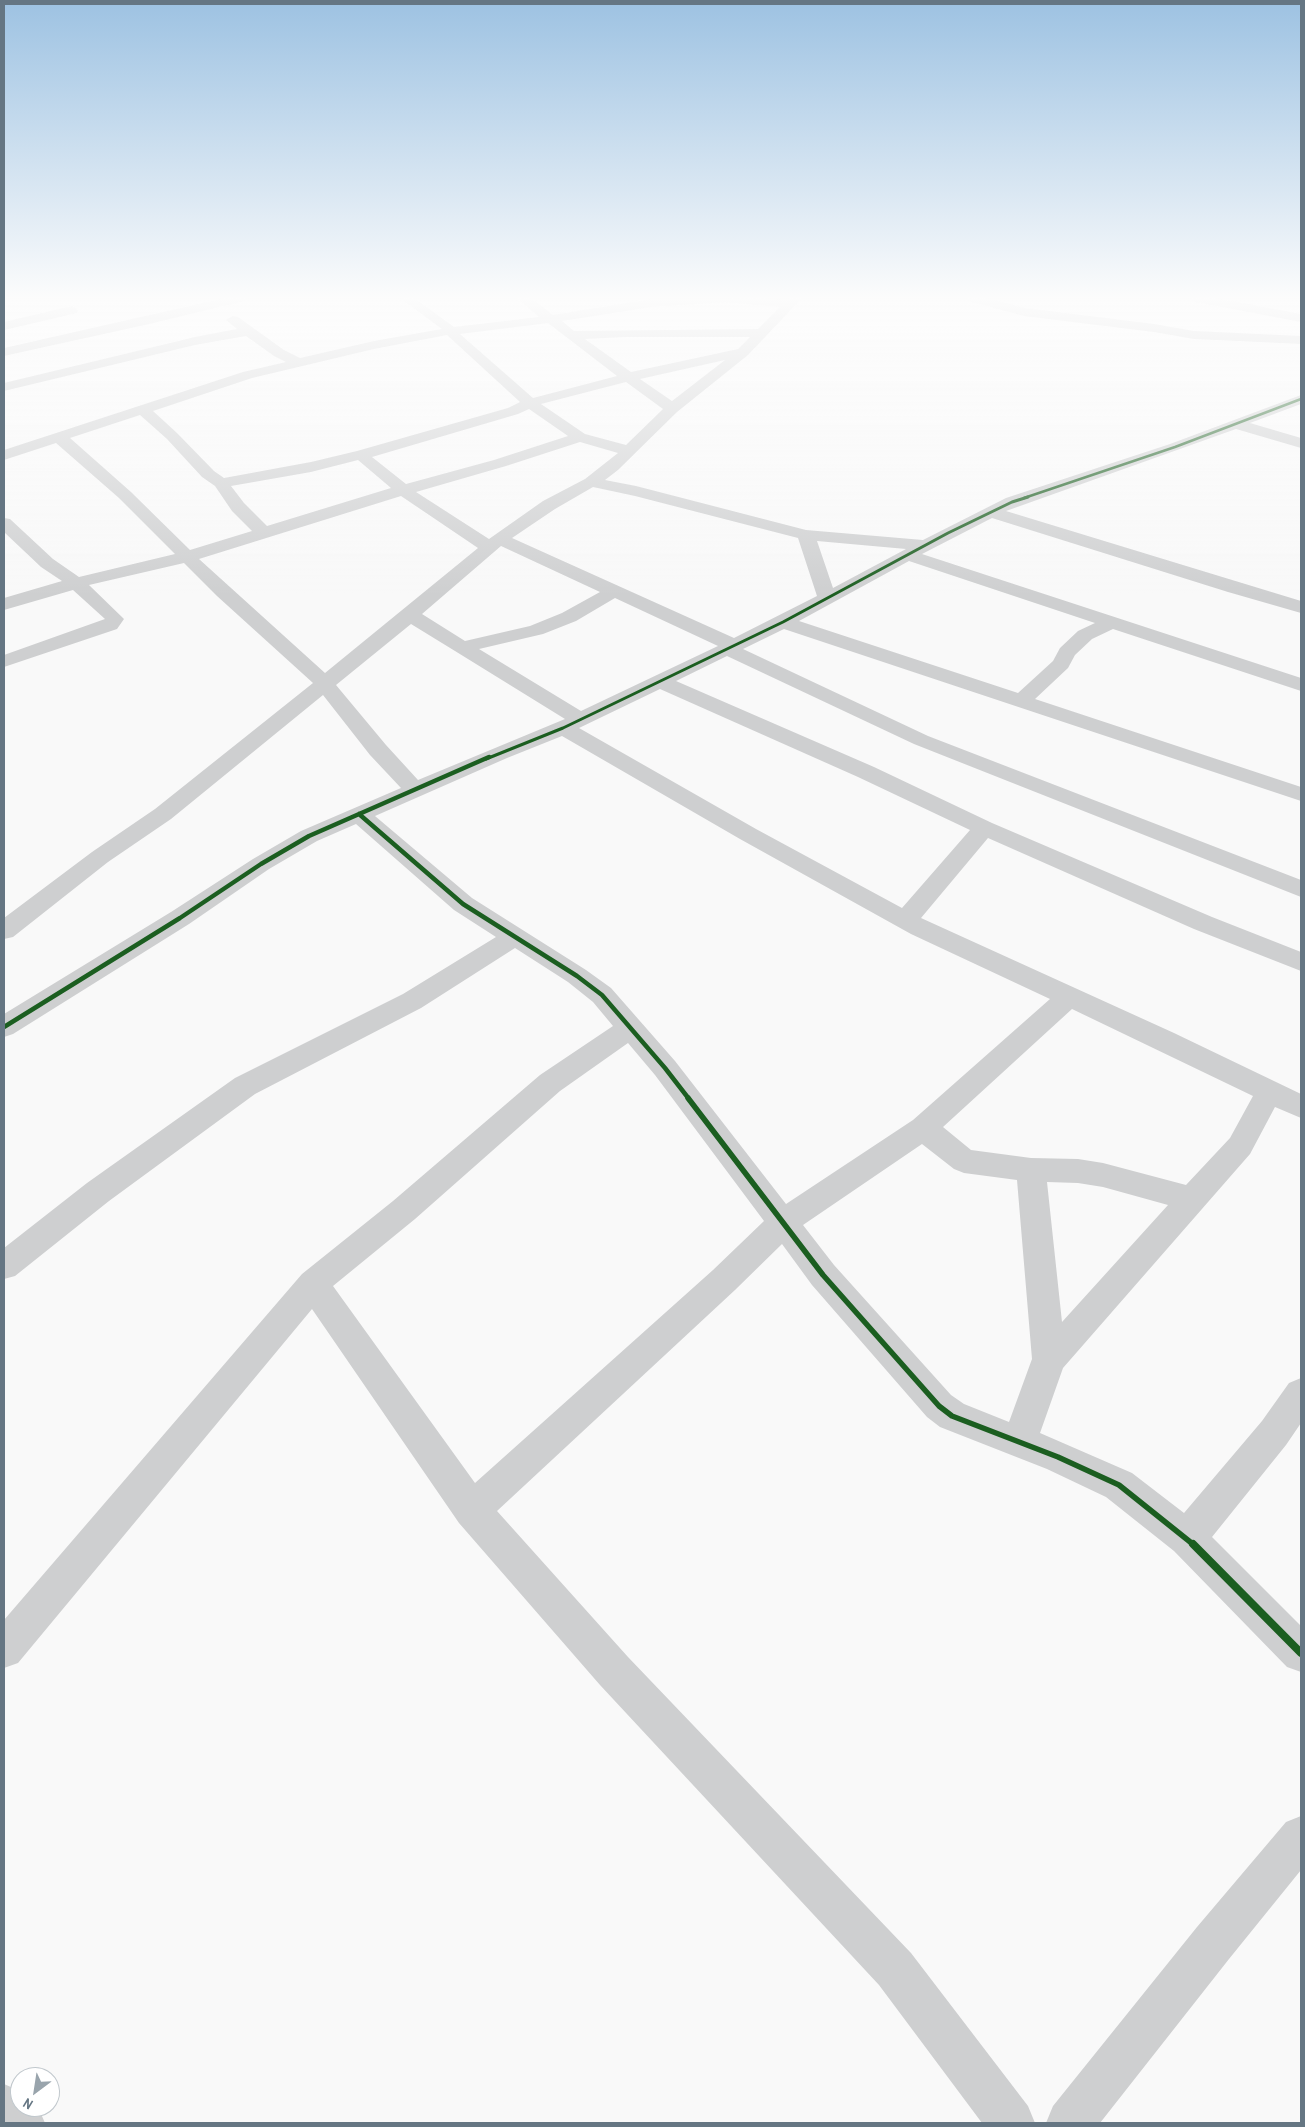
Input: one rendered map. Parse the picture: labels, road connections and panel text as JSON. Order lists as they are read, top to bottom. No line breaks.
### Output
{"north":"bottom left"}
